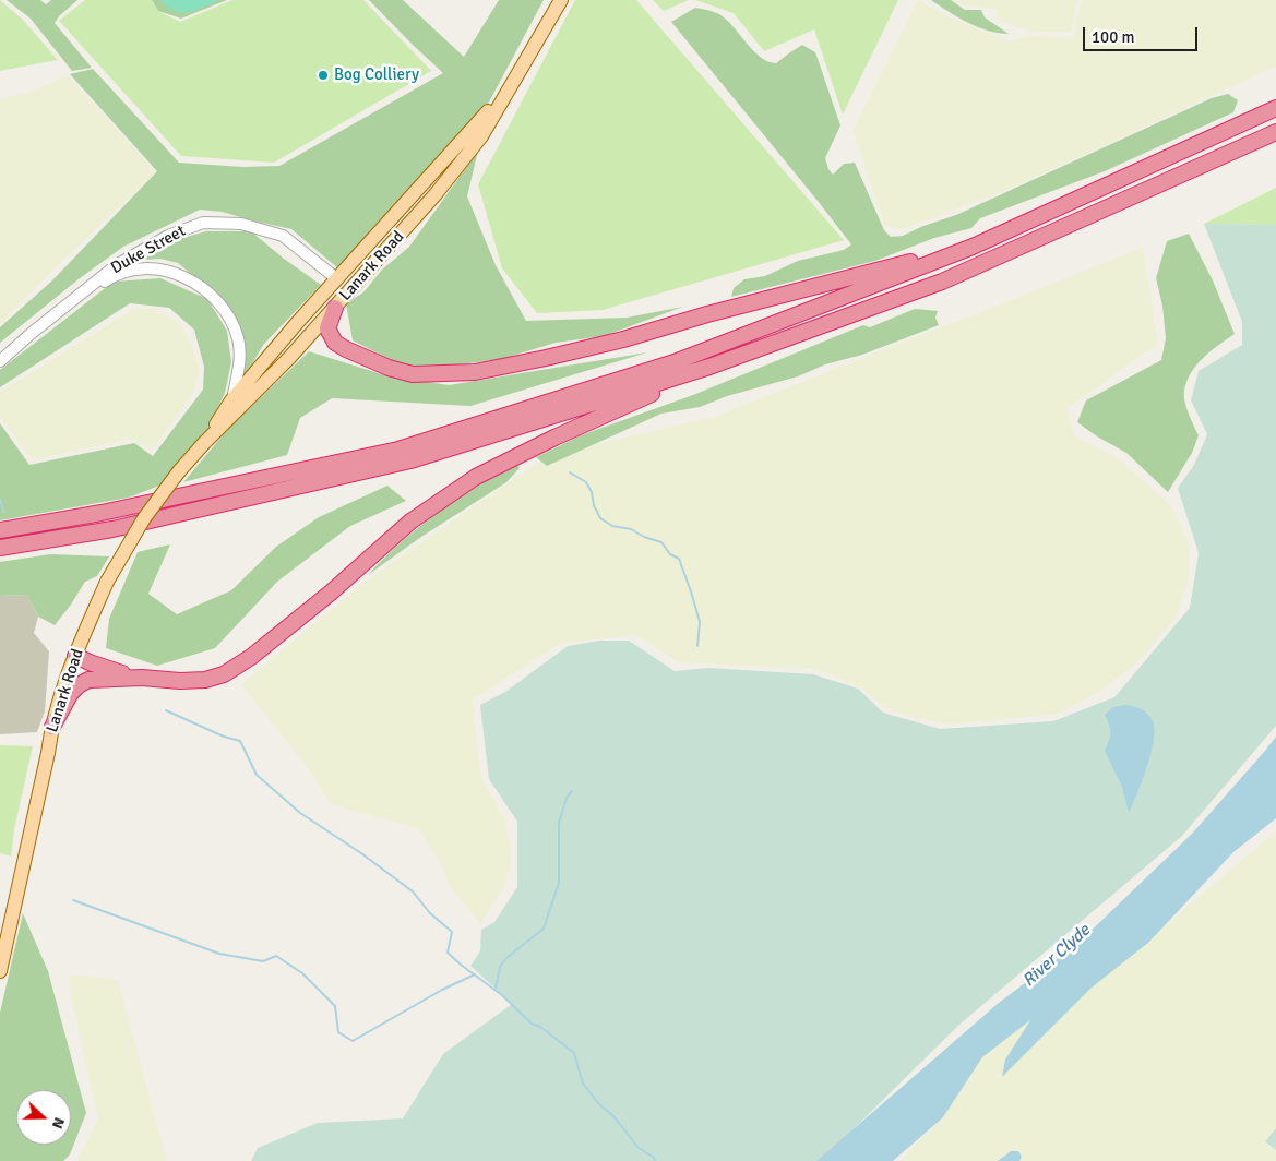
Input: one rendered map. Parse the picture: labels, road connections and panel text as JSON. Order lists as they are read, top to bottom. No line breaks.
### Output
{"streets":{"main road":["Lanark Road"],"street":["Duke Street"]},"crossings":[["Duke Street","Lanark Road"]],"water":["River Clyde"],"places":["Bog Colliery"],"scale_bar":"100 m","north":"right"}
